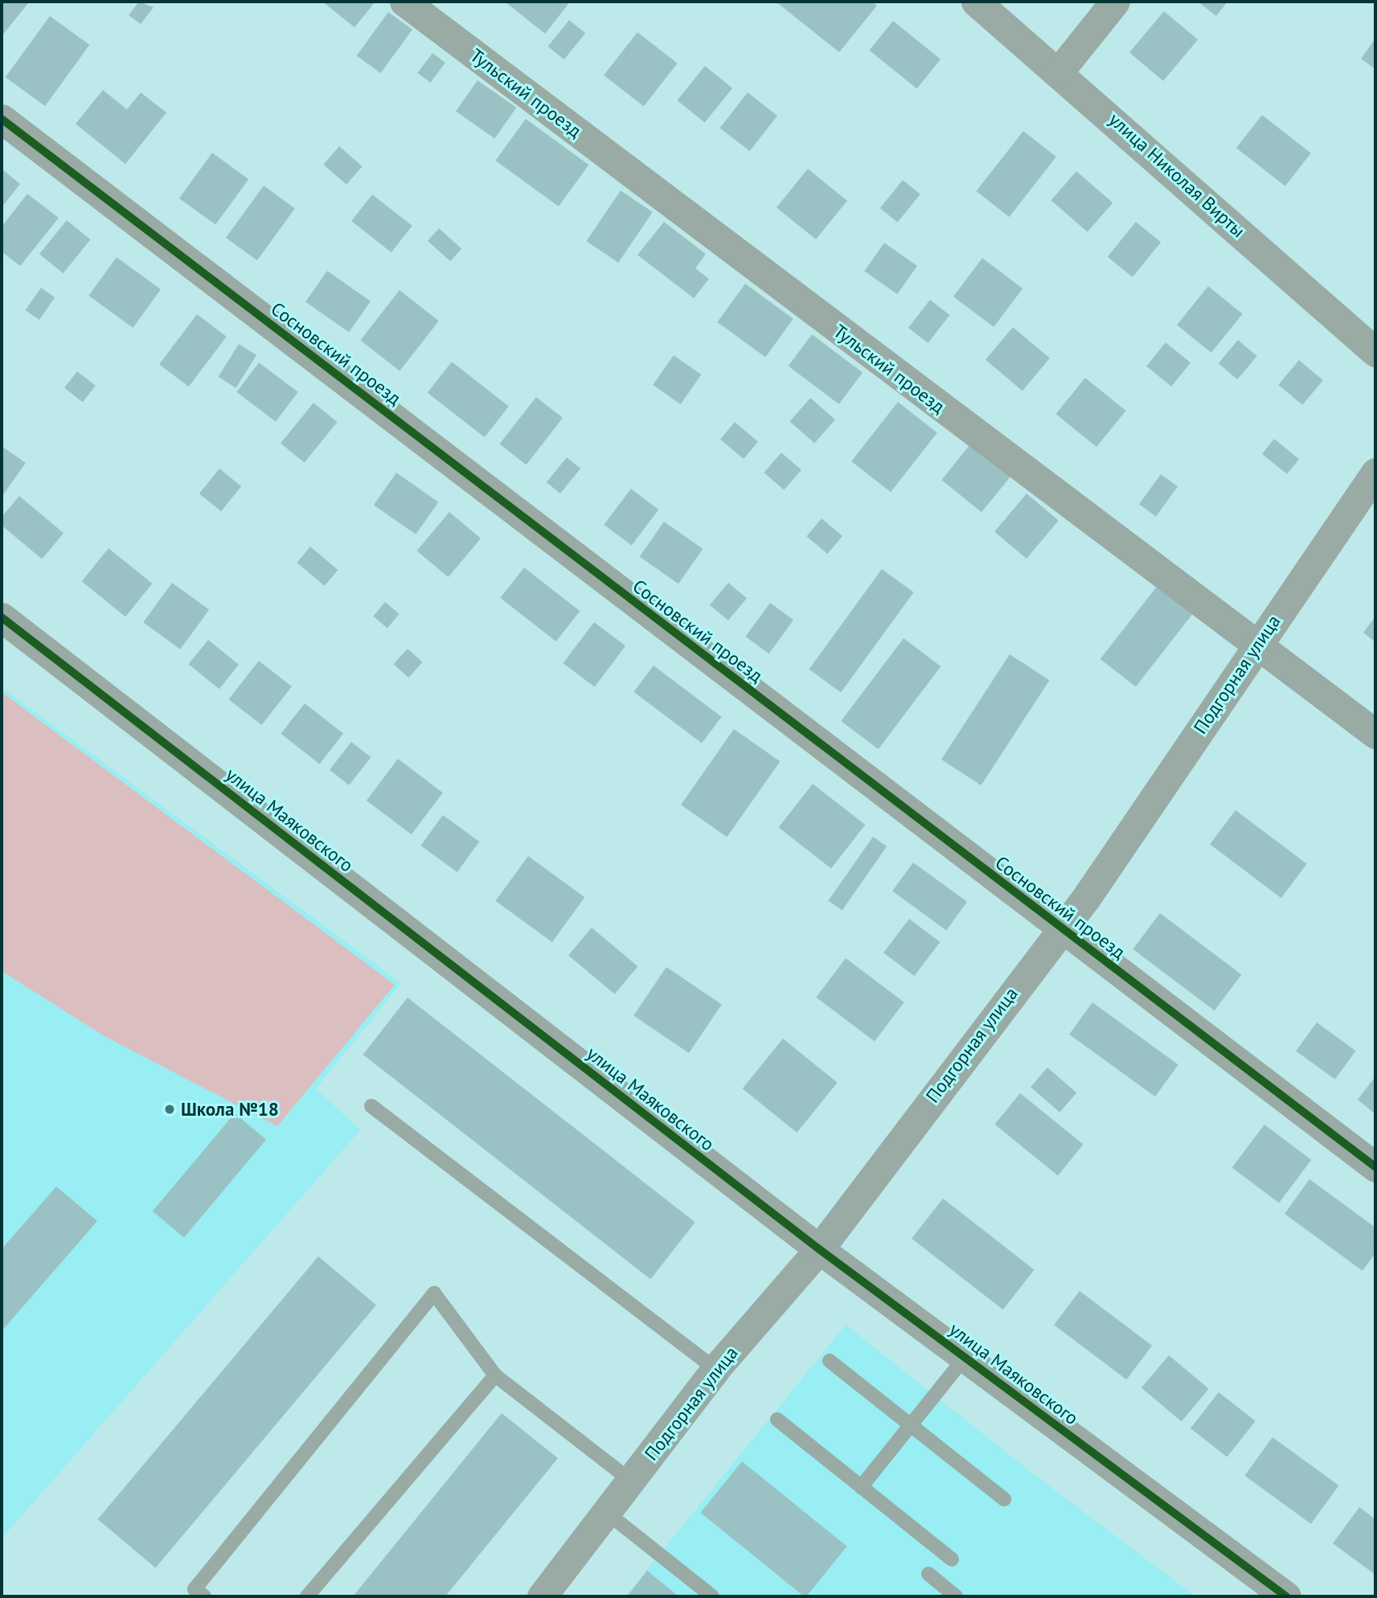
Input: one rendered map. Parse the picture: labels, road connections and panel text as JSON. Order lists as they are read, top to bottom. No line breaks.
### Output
{"streets":{"street":["Тульский проезд","улица Николая Вирты","Сосновский проезд","Подгорная улица","улица Маяковского"]},"crossings":[["Тульский проезд","Подгорная улица"],["Сосновский проезд","Подгорная улица"],["Подгорная улица","улица Маяковского"]],"places":["Школа №18"]}
